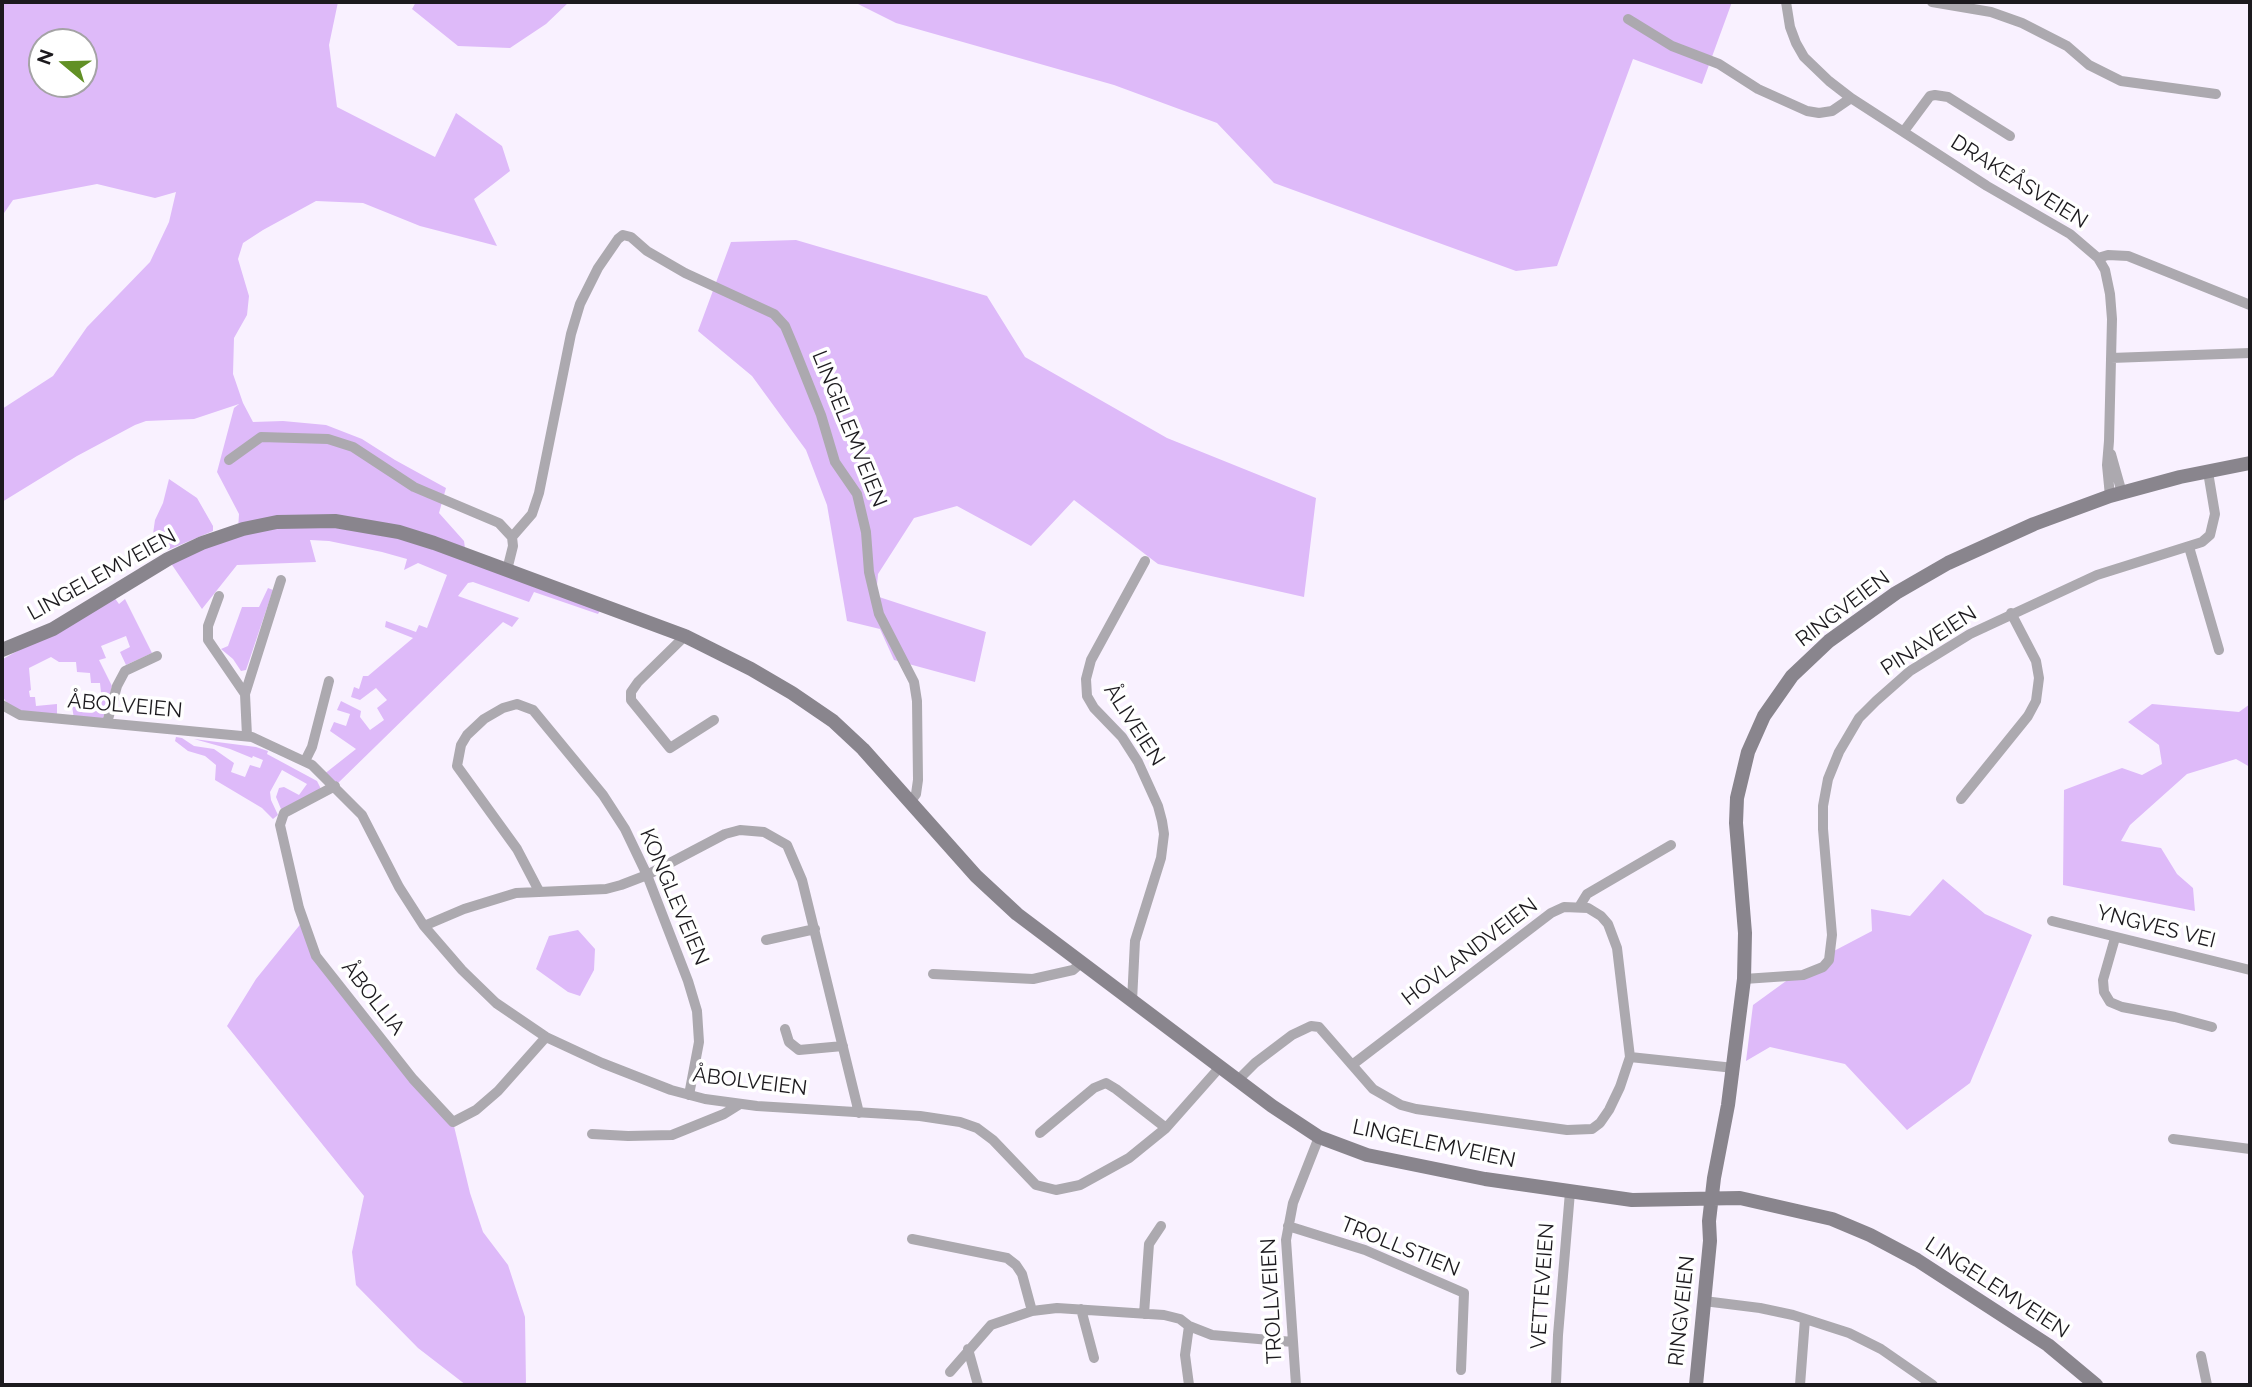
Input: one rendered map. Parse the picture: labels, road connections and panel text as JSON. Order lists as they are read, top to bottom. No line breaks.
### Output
{"streets":{"main road":["LINGELEMVEIEN","RINGVEIEN"],"street":["DRAKEÅSVEIEN","PINAVEIEN","ÅBOLVEIEN","ÅLIVEIEN","KONGLEVEIEN","YNGVES VEI","HOVLANDVEIEN","ÅBOLLIA","TROLLSTIEN","VETTEVEIEN","TROLLVEIEN"]},"crossings":[["DRAKEÅSVEIEN","RINGVEIEN"],["LINGELEMVEIEN","RINGVEIEN"],["LINGELEMVEIEN","ÅBOLVEIEN"],["LINGELEMVEIEN","ÅLIVEIEN"],["LINGELEMVEIEN","VETTEVEIEN"],["LINGELEMVEIEN","TROLLVEIEN"],["RINGVEIEN","PINAVEIEN"],["ÅBOLVEIEN","KONGLEVEIEN"],["ÅBOLVEIEN","ÅBOLLIA"],["TROLLSTIEN","TROLLVEIEN"]],"north":"left"}
